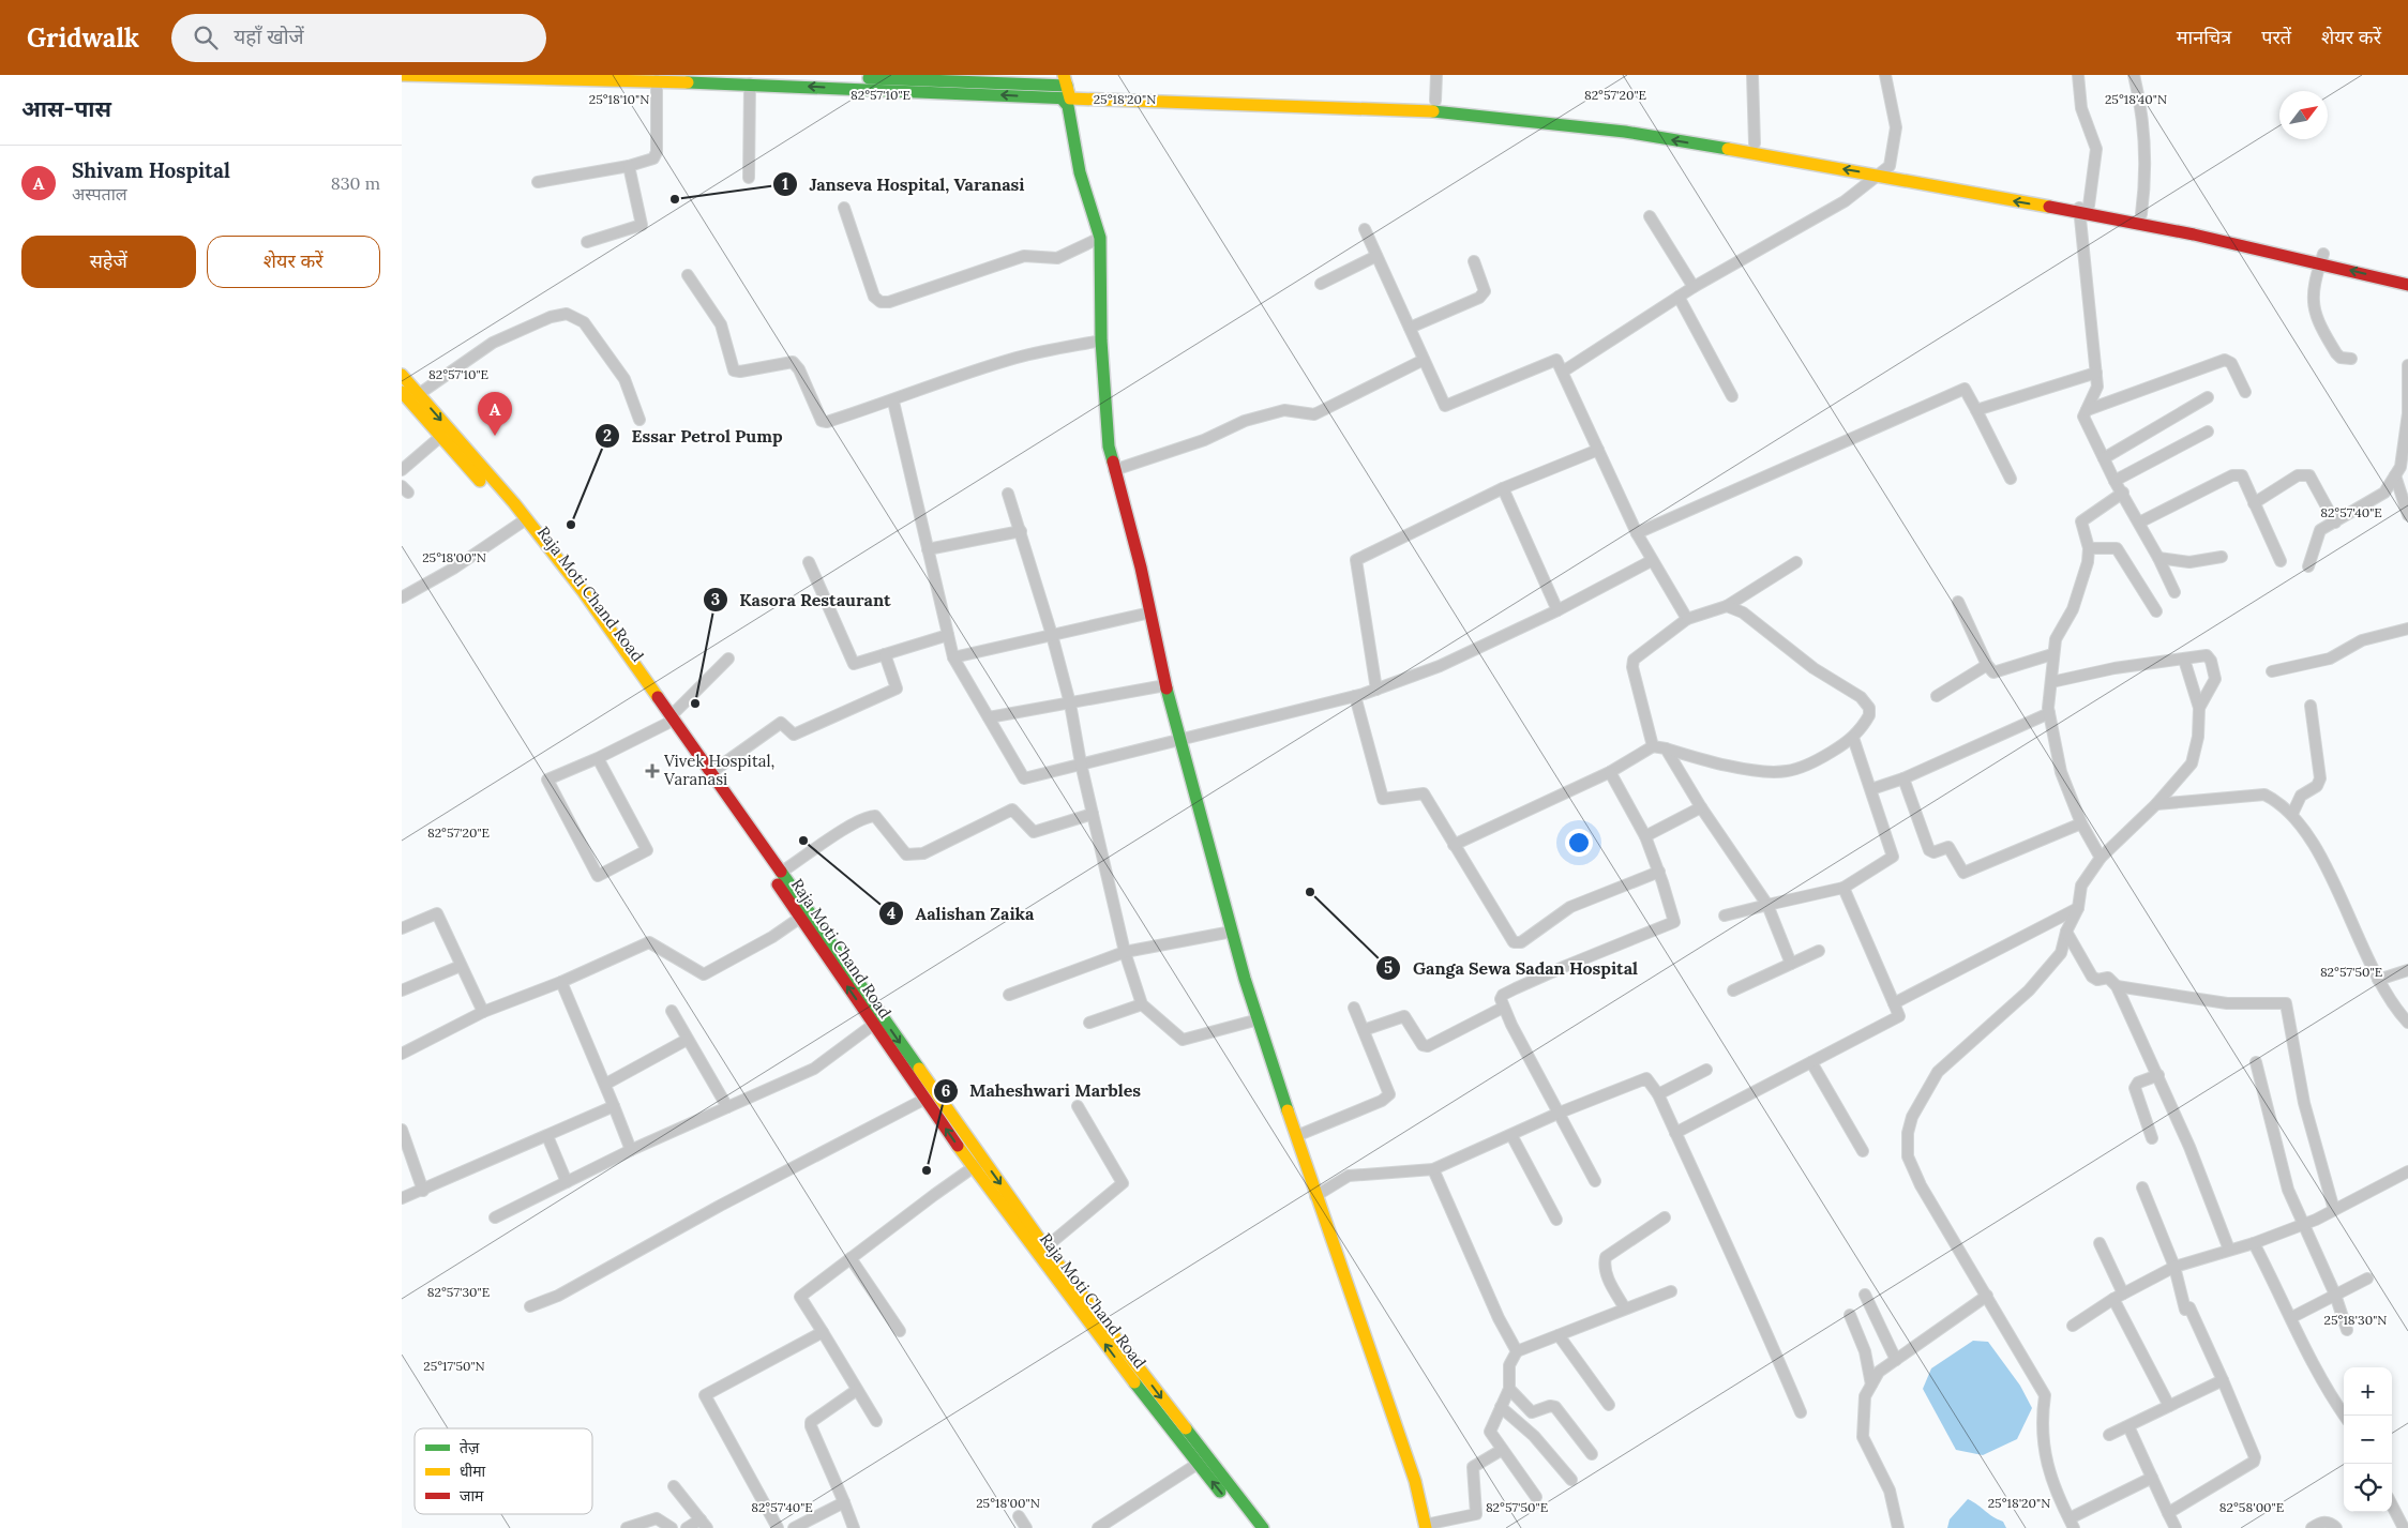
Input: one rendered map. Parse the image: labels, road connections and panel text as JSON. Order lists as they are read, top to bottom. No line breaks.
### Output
{"streets":{"main road":["Raja Moti Chand Road"]},"places":{"other":["Janseva Hospital, Varanasi","Essar Petrol Pump","Kasora Restaurant","Aalishan Zaika","Ganga Sewa Sadan Hospital","Maheshwari Marbles"],"health":["Vivek Hospital, Varanasi"]},"legend":["तेज़","धीमा","जाम"],"north":"top right","page":{"header":"Gridwalk","search":"यहाँ खोजें","nav":["मानचित्र","परतें","शेयर करें"],"heading":"आस-पास","list":[{"mark":"A","name":"Shivam Hospital","note":"अस्पताल","value":"830 m"}],"buttons":["सहेजें","शेयर करें"],"pins":"A","map_buttons":["+","−"]},"coordinates":["82°57'10\"E","82°57'20\"E","25°18'10\"N","25°18'20\"N","25°18'40\"N","82°57'40\"E","25°18'00\"N","82°57'50\"E","82°57'30\"E","25°18'30\"N","25°17'50\"N","82°58'00\"E"]}
